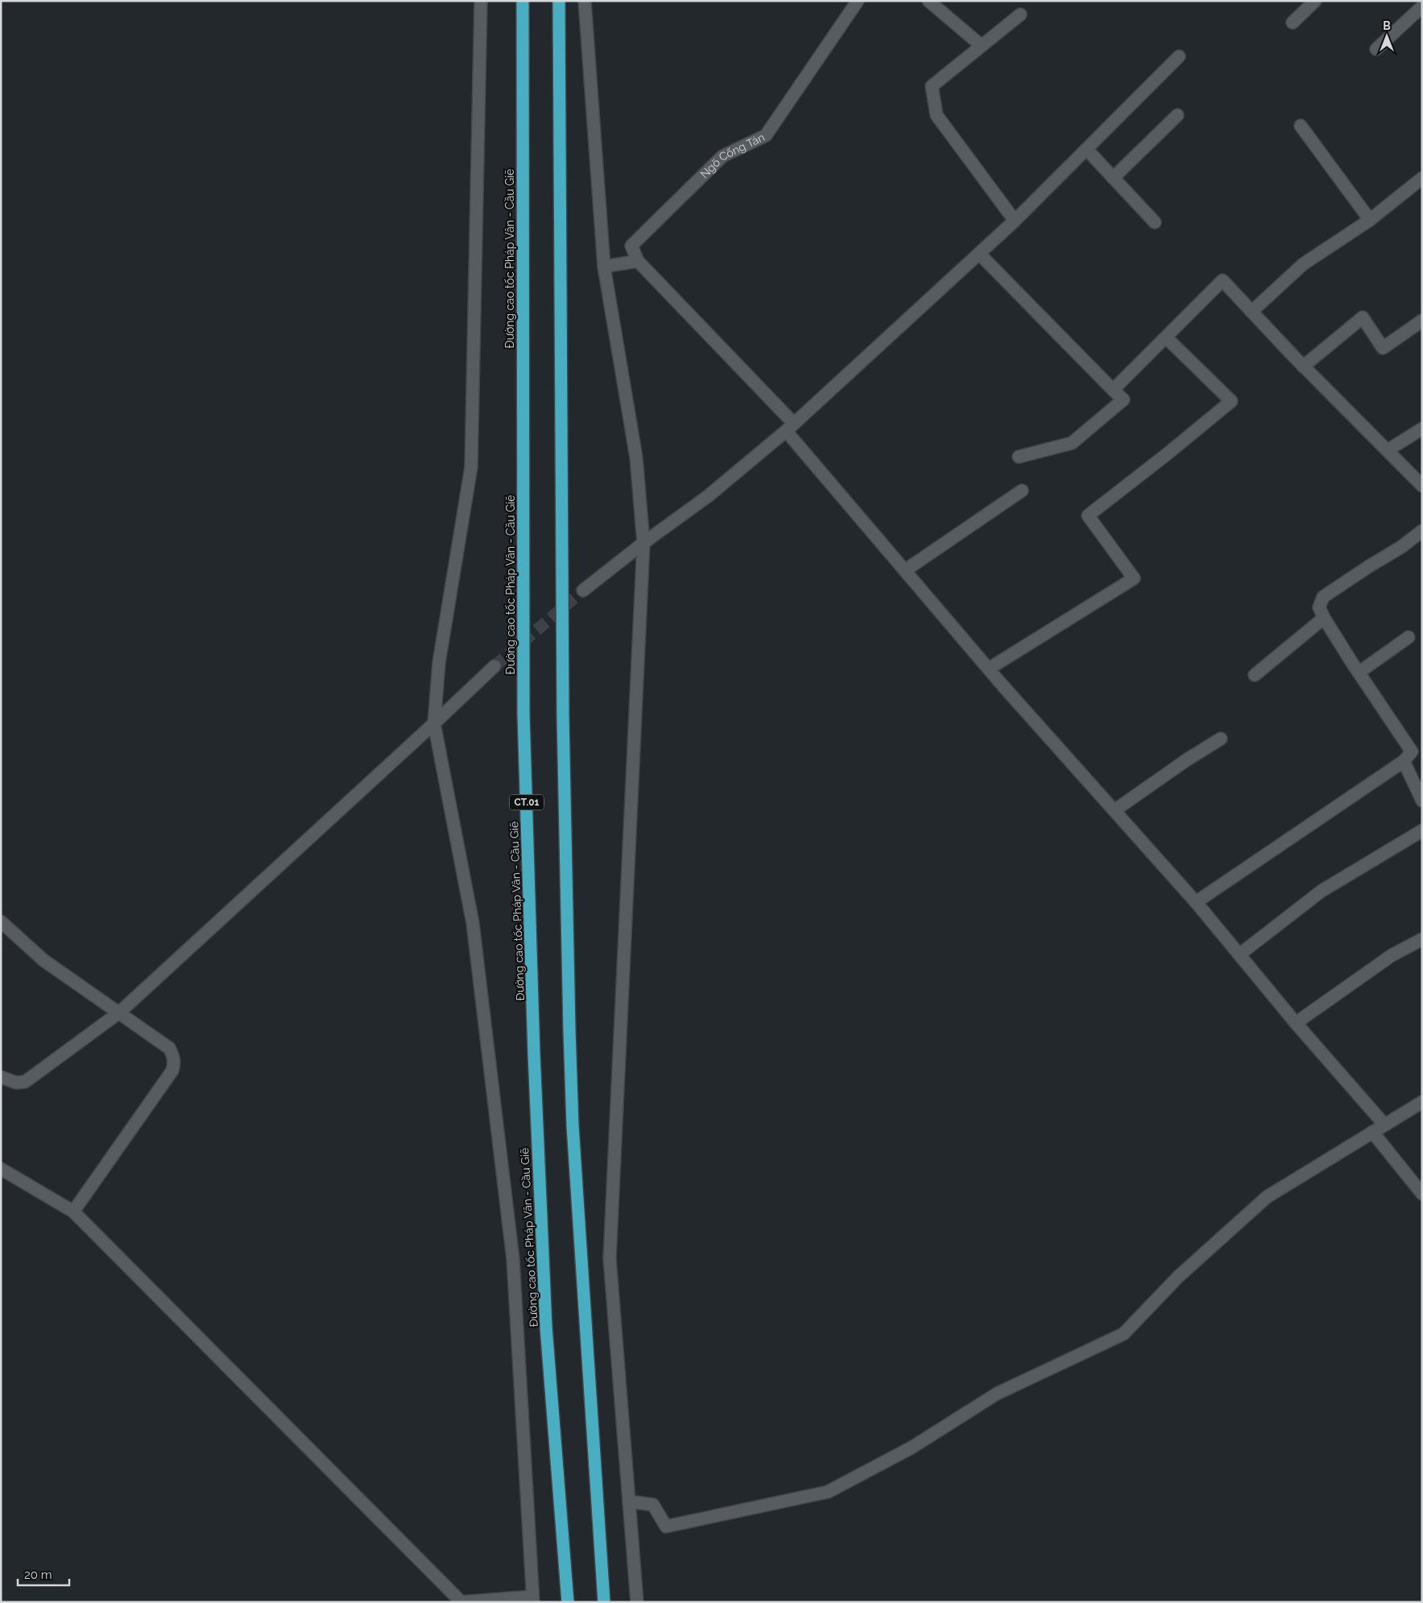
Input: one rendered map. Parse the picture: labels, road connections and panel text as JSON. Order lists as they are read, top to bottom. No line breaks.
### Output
{"streets":{"highway":["Đường cao tốc Pháp Vân - Cầu Giẽ","CT.01"],"street":["Ngõ Cống Tán"]},"scale_bar":"20 m","north":"top"}
